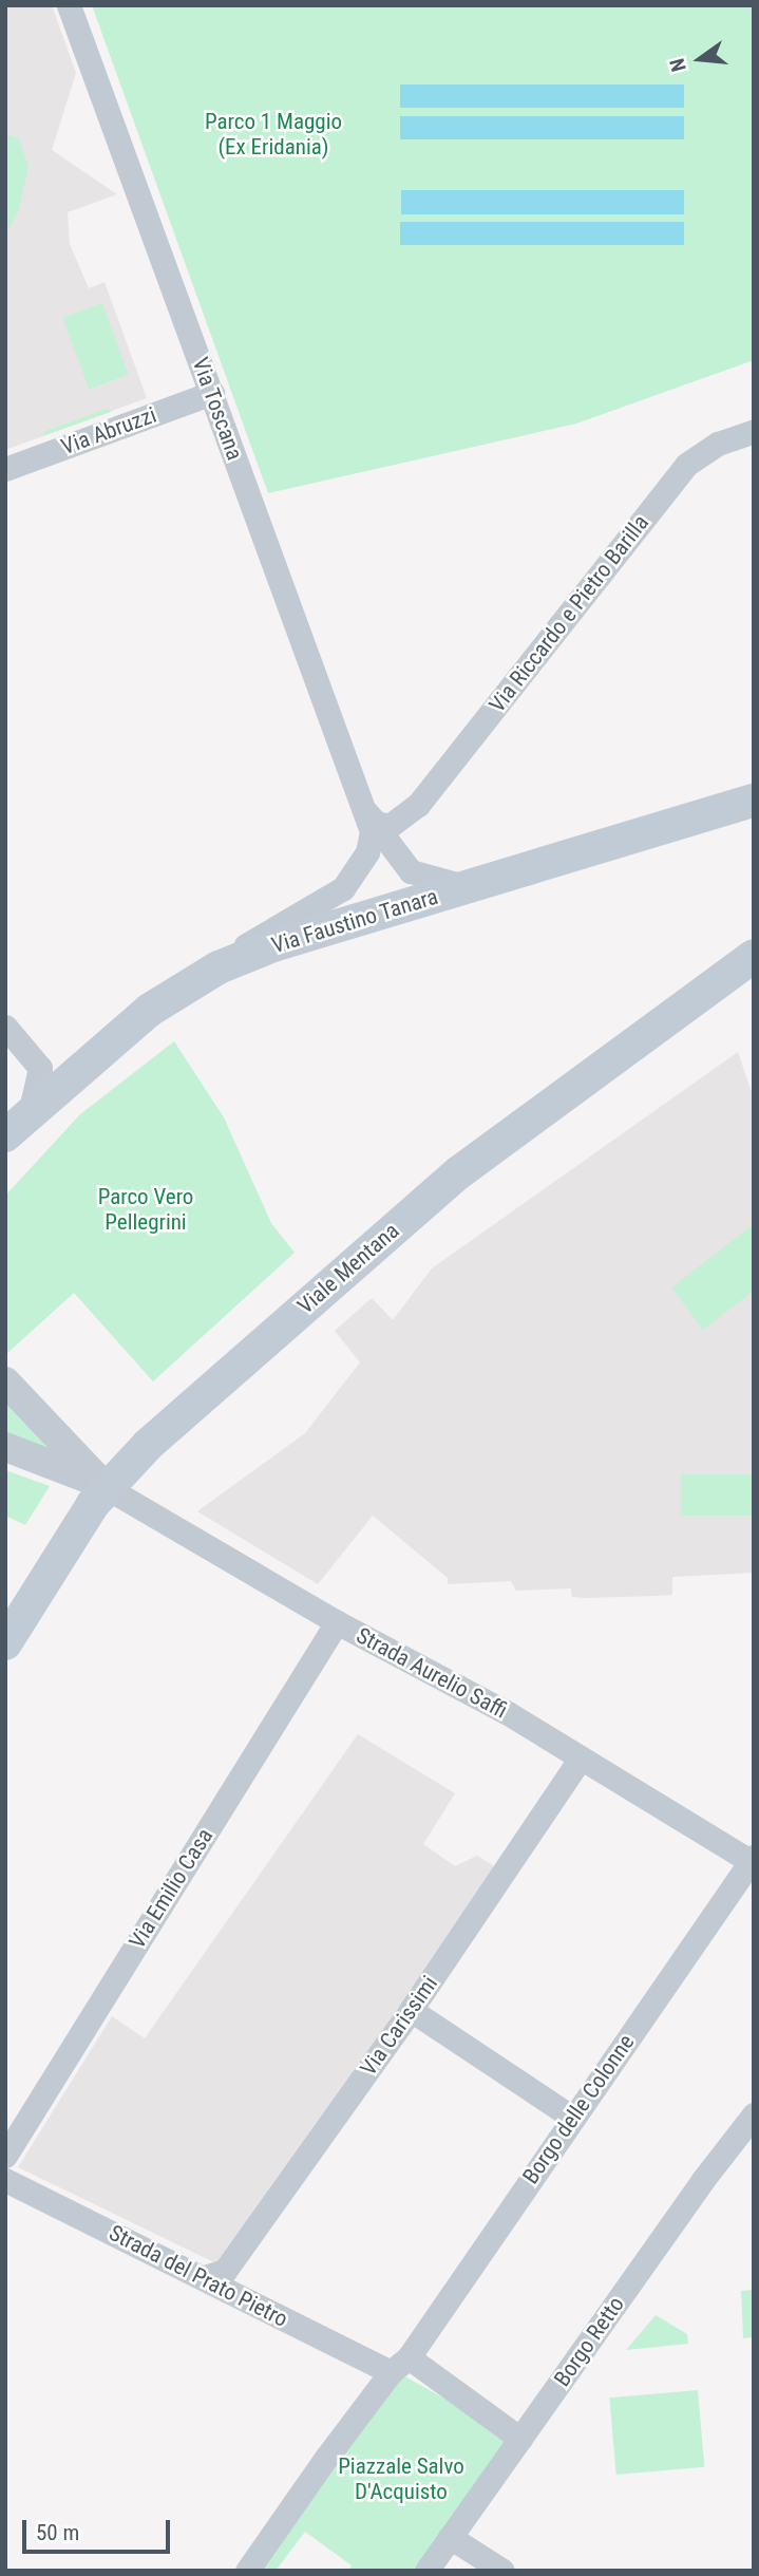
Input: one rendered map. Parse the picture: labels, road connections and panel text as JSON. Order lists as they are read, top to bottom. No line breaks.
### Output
{"streets":{"main road":["Via Faustino Tanara","Viale Mentana"],"street":["Via Toscana","Via Abruzzi","Via Riccardo e Pietro Barilla","Strada Aurelio Saffi","Via Emilio Casa","Via Carissimi","Borgo delle Colonne","Strada del Prato Pietro","Borgo Retto"]},"crossings":[["Via Toscana","Via Abruzzi"],["Via Toscana","Via Riccardo e Pietro Barilla"],["Via Toscana","Via Faustino Tanara"],["Viale Mentana","Strada Aurelio Saffi"],["Strada Aurelio Saffi","Via Emilio Casa"],["Strada Aurelio Saffi","Via Carissimi"],["Strada Aurelio Saffi","Borgo delle Colonne"],["Via Carissimi","Strada del Prato Pietro"],["Borgo delle Colonne","Strada del Prato Pietro"]],"parks":["Parco 1 Maggio (Ex Eridania)","Parco Vero Pellegrini","Piazzale Salvo D'Acquisto"],"scale_bar":"50 m","north":"left"}
